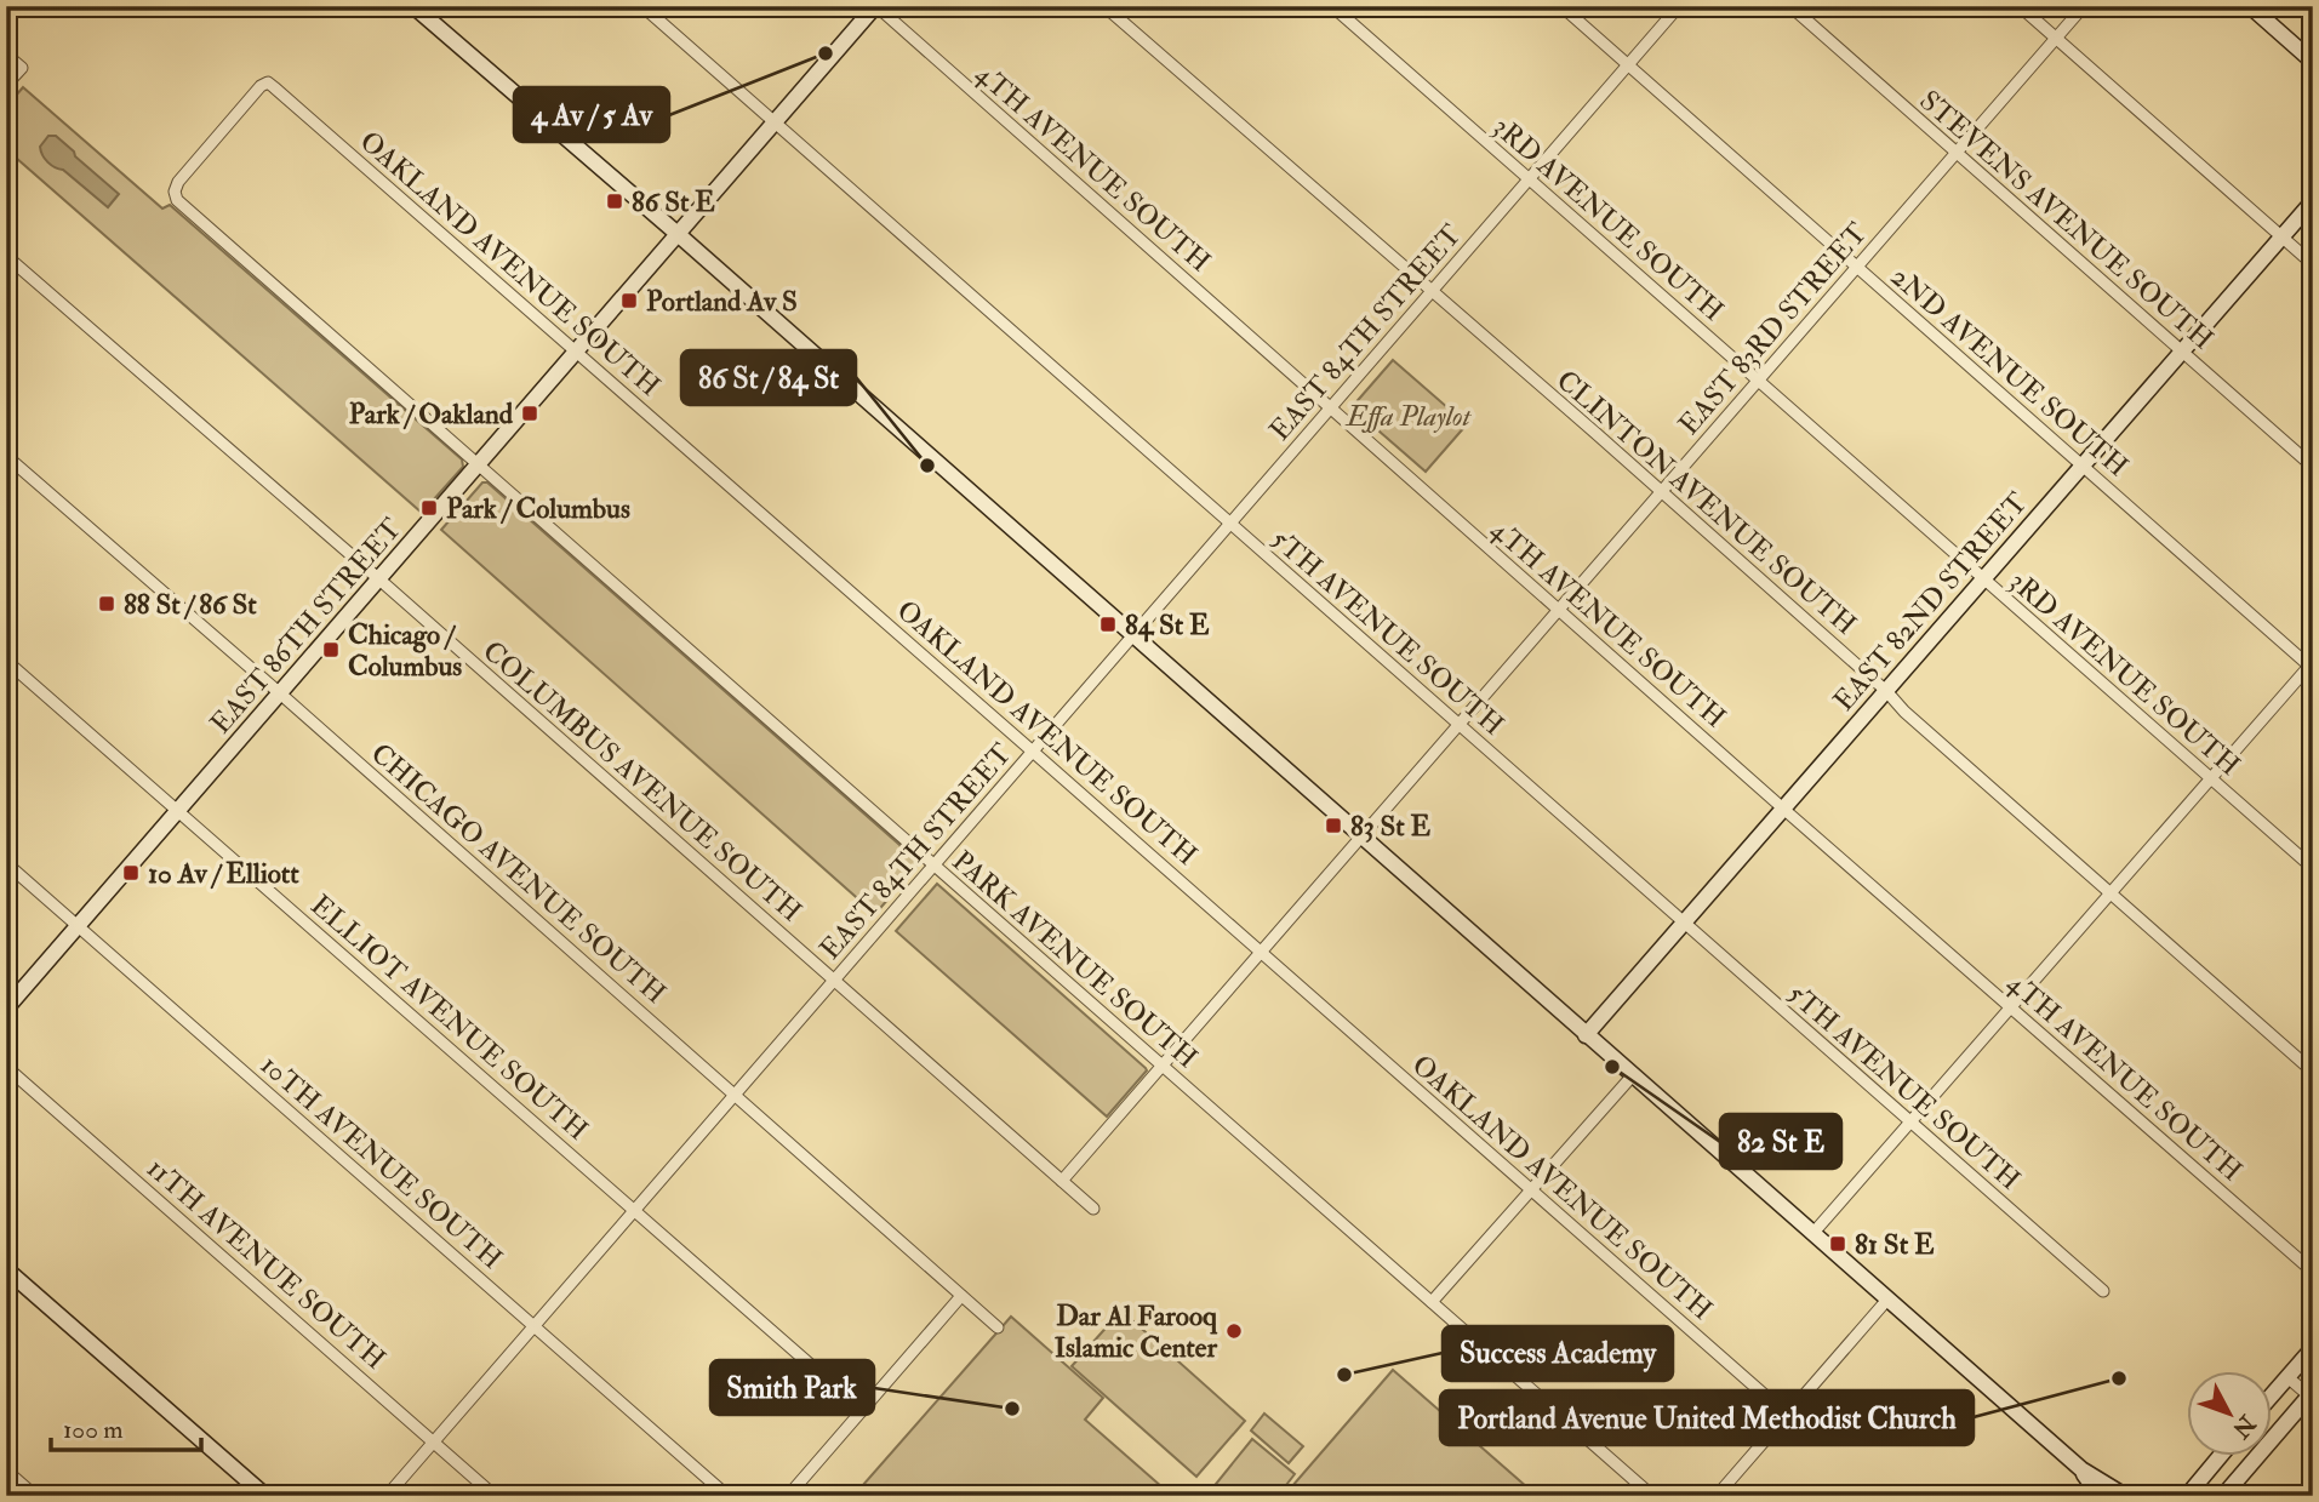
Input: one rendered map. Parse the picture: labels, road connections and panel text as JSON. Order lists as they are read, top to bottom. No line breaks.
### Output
{"streets":{"street":["4TH AVENUE SOUTH","3RD AVENUE SOUTH","STEVENS AVENUE SOUTH","OAKLAND AVENUE SOUTH","EAST 83RD STREET","EAST 84TH STREET","2ND AVENUE SOUTH","CLINTON AVENUE SOUTH","EAST 82ND STREET","EAST 86TH STREET","5TH AVENUE SOUTH","COLUMBUS AVENUE SOUTH","CHICAGO AVENUE SOUTH","PARK AVENUE SOUTH","ELLIOT AVENUE SOUTH","10TH AVENUE SOUTH","11TH AVENUE SOUTH"]},"crossings":[["4TH AVENUE SOUTH","EAST 83RD STREET"],["4TH AVENUE SOUTH","EAST 84TH STREET"],["4TH AVENUE SOUTH","EAST 82ND STREET"],["4TH AVENUE SOUTH","EAST 86TH STREET"],["3RD AVENUE SOUTH","EAST 83RD STREET"],["3RD AVENUE SOUTH","EAST 84TH STREET"],["3RD AVENUE SOUTH","EAST 82ND STREET"],["STEVENS AVENUE SOUTH","EAST 83RD STREET"],["STEVENS AVENUE SOUTH","EAST 82ND STREET"],["OAKLAND AVENUE SOUTH","EAST 83RD STREET"],["OAKLAND AVENUE SOUTH","EAST 84TH STREET"],["OAKLAND AVENUE SOUTH","EAST 86TH STREET"],["OAKLAND AVENUE SOUTH","PARK AVENUE SOUTH"],["EAST 83RD STREET","2ND AVENUE SOUTH"],["EAST 83RD STREET","CLINTON AVENUE SOUTH"],["EAST 83RD STREET","5TH AVENUE SOUTH"],["EAST 83RD STREET","COLUMBUS AVENUE SOUTH"],["EAST 83RD STREET","PARK AVENUE SOUTH"],["EAST 84TH STREET","2ND AVENUE SOUTH"],["EAST 84TH STREET","CLINTON AVENUE SOUTH"],["EAST 84TH STREET","5TH AVENUE SOUTH"],["EAST 84TH STREET","COLUMBUS AVENUE SOUTH"],["EAST 84TH STREET","CHICAGO AVENUE SOUTH"],["EAST 84TH STREET","PARK AVENUE SOUTH"],["EAST 84TH STREET","ELLIOT AVENUE SOUTH"],["EAST 84TH STREET","10TH AVENUE SOUTH"],["EAST 84TH STREET","11TH AVENUE SOUTH"],["2ND AVENUE SOUTH","EAST 82ND STREET"],["CLINTON AVENUE SOUTH","EAST 82ND STREET"],["EAST 82ND STREET","5TH AVENUE SOUTH"],["EAST 86TH STREET","5TH AVENUE SOUTH"],["EAST 86TH STREET","COLUMBUS AVENUE SOUTH"],["EAST 86TH STREET","CHICAGO AVENUE SOUTH"],["EAST 86TH STREET","PARK AVENUE SOUTH"],["EAST 86TH STREET","ELLIOT AVENUE SOUTH"],["EAST 86TH STREET","10TH AVENUE SOUTH"]],"parks":["Effa Playlot"],"places":{"other":["4 Av / 5 Av","86 St / 84 St","82 St E","Dar Al Farooq Islamic Center","Success Academy","Portland Avenue United Methodist Church","Smith Park"],"transit":["86 St E","Portland Av S","Park / Oakland","Park / Columbus","88 St / 86 St","84 St E","Chicago / Columbus","83 St E","10 Av / Elliott","81 St E"]},"scale_bar":"100 m","north":"bottom right"}
